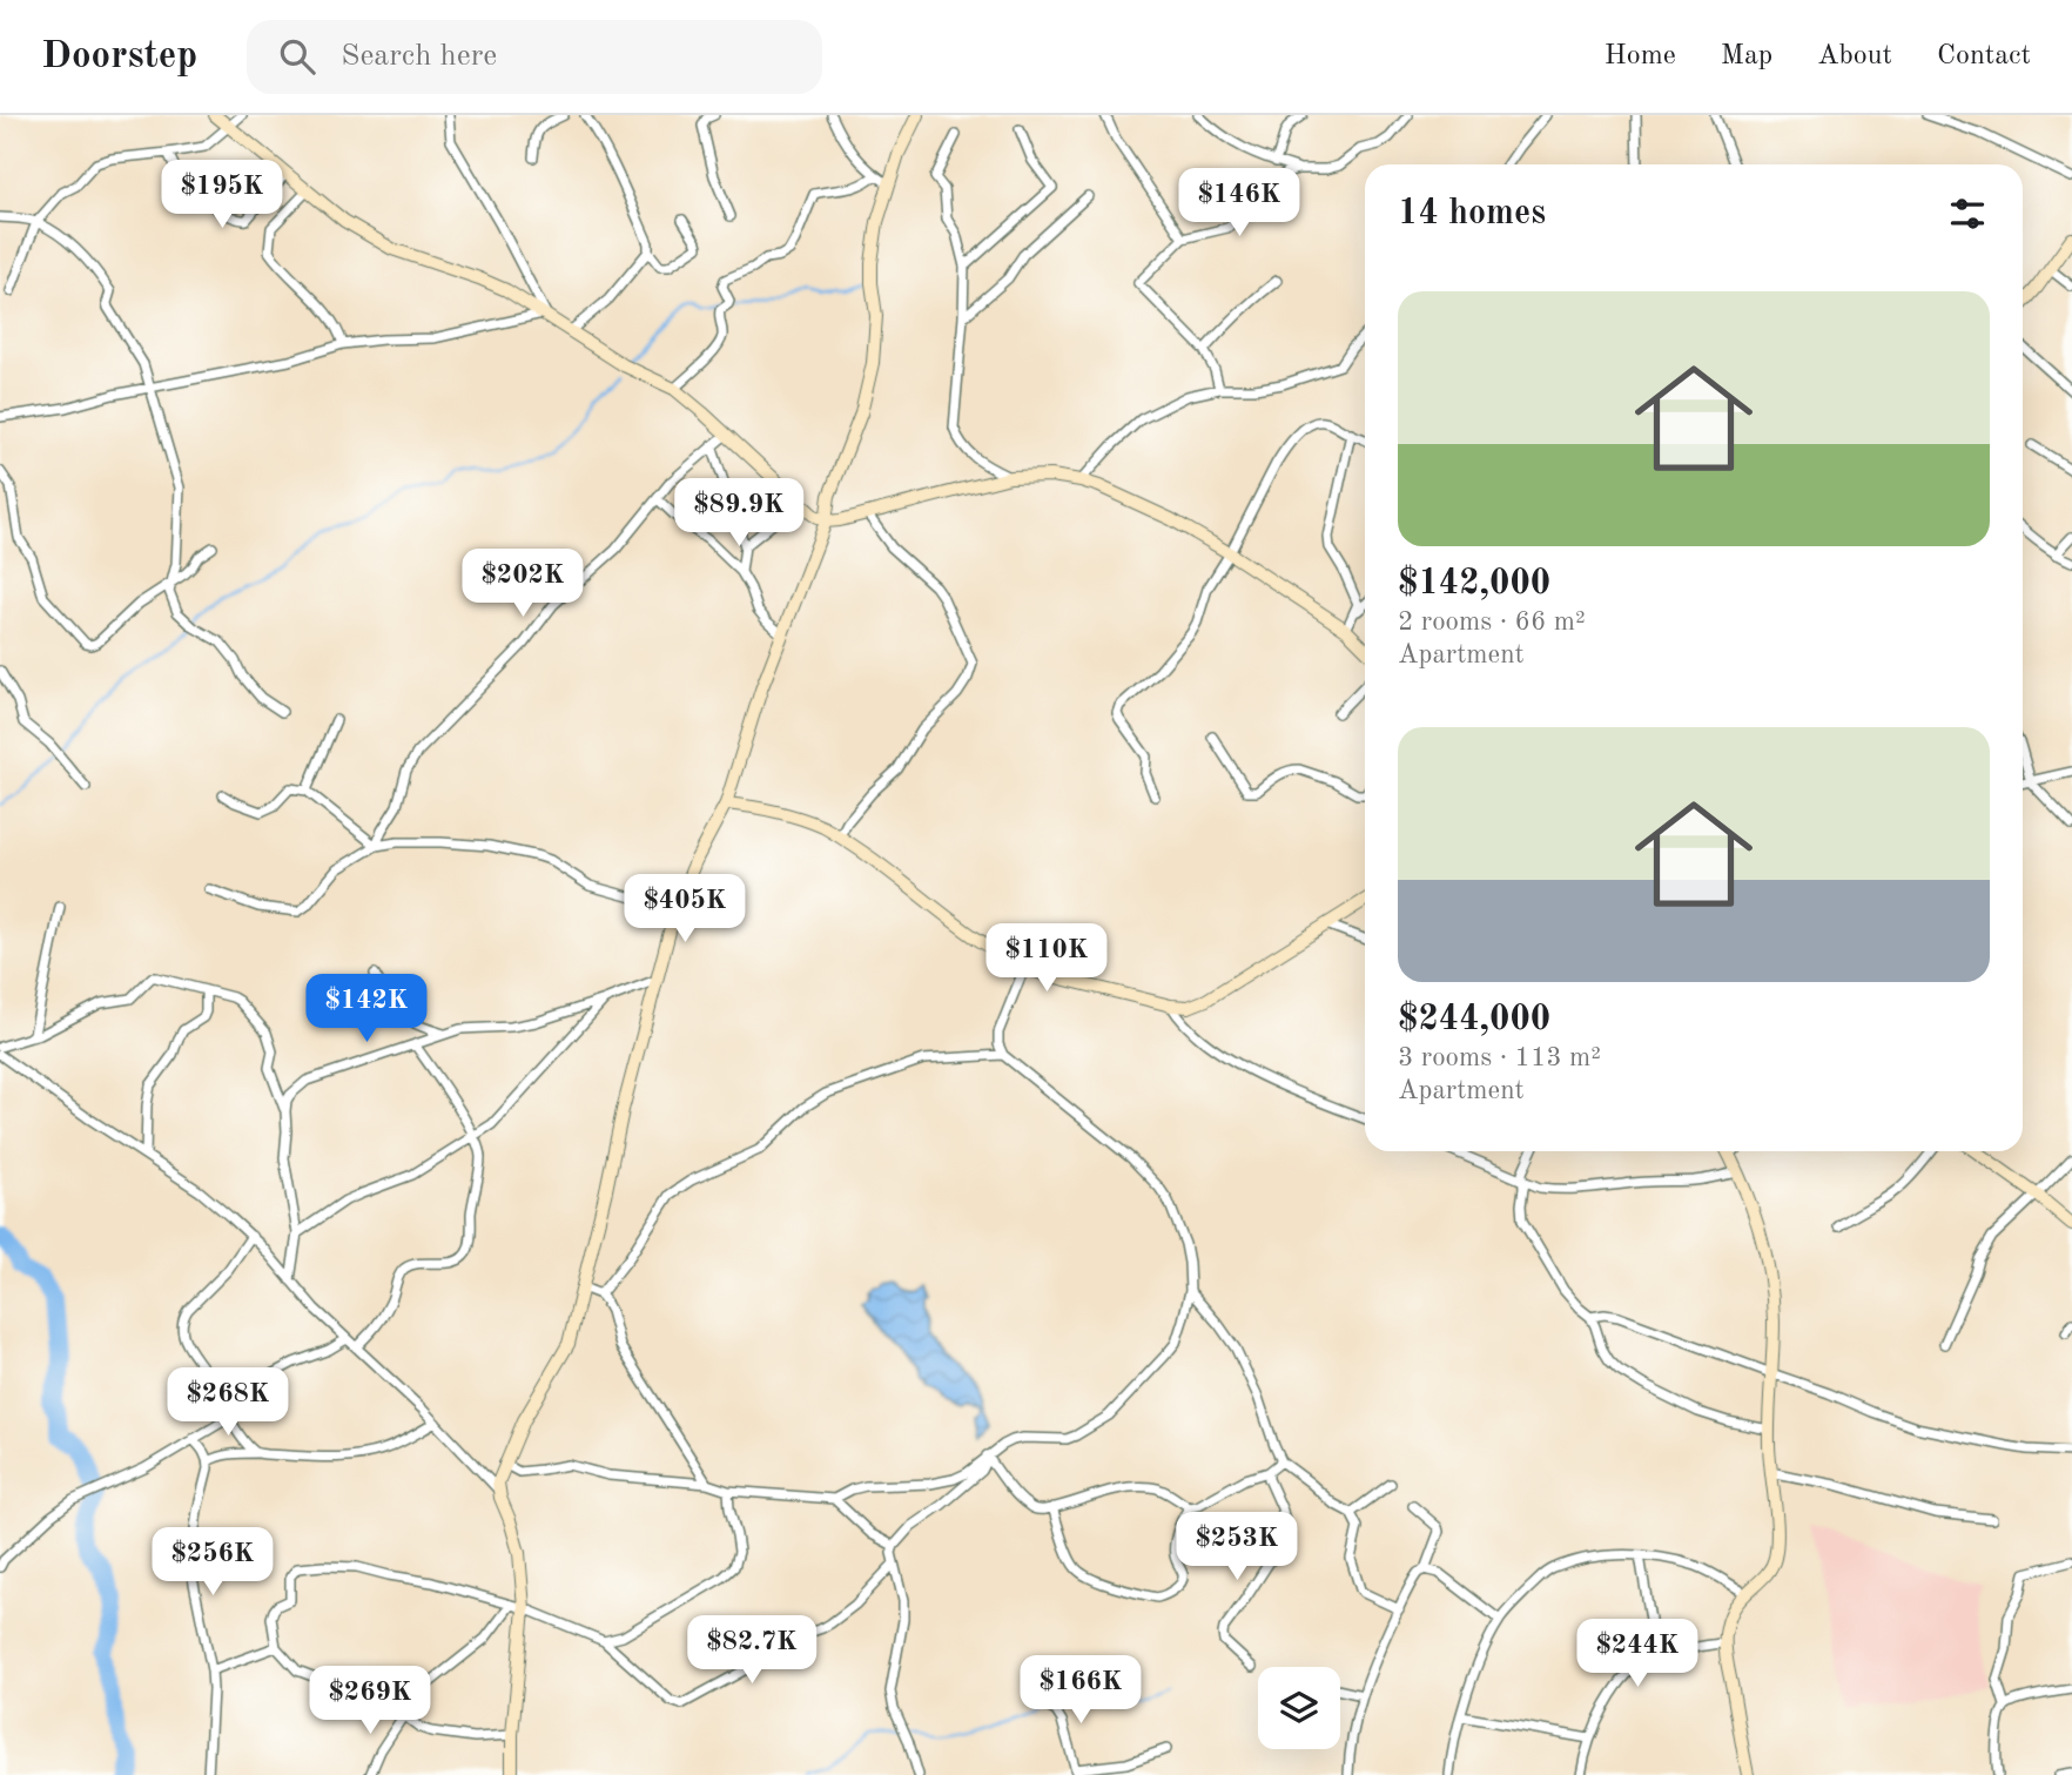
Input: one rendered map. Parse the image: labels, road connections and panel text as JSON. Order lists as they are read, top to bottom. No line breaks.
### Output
{"page":{"header":"Doorstep","search":"Search here","nav":["Home","Map","About","Contact"],"price":["$195K","$146K","$89.9K","$202K","$405K","$110K","$142K","$268K","$253K","$256K","$82.7K","$244K","$166K","$269K"],"heading":"14 homes","list":[{"name":"$142,000","note":"2 rooms · 66 m² · Apartment"},{"name":"$244,000","note":"3 rooms · 113 m² · Apartment"}]}}
